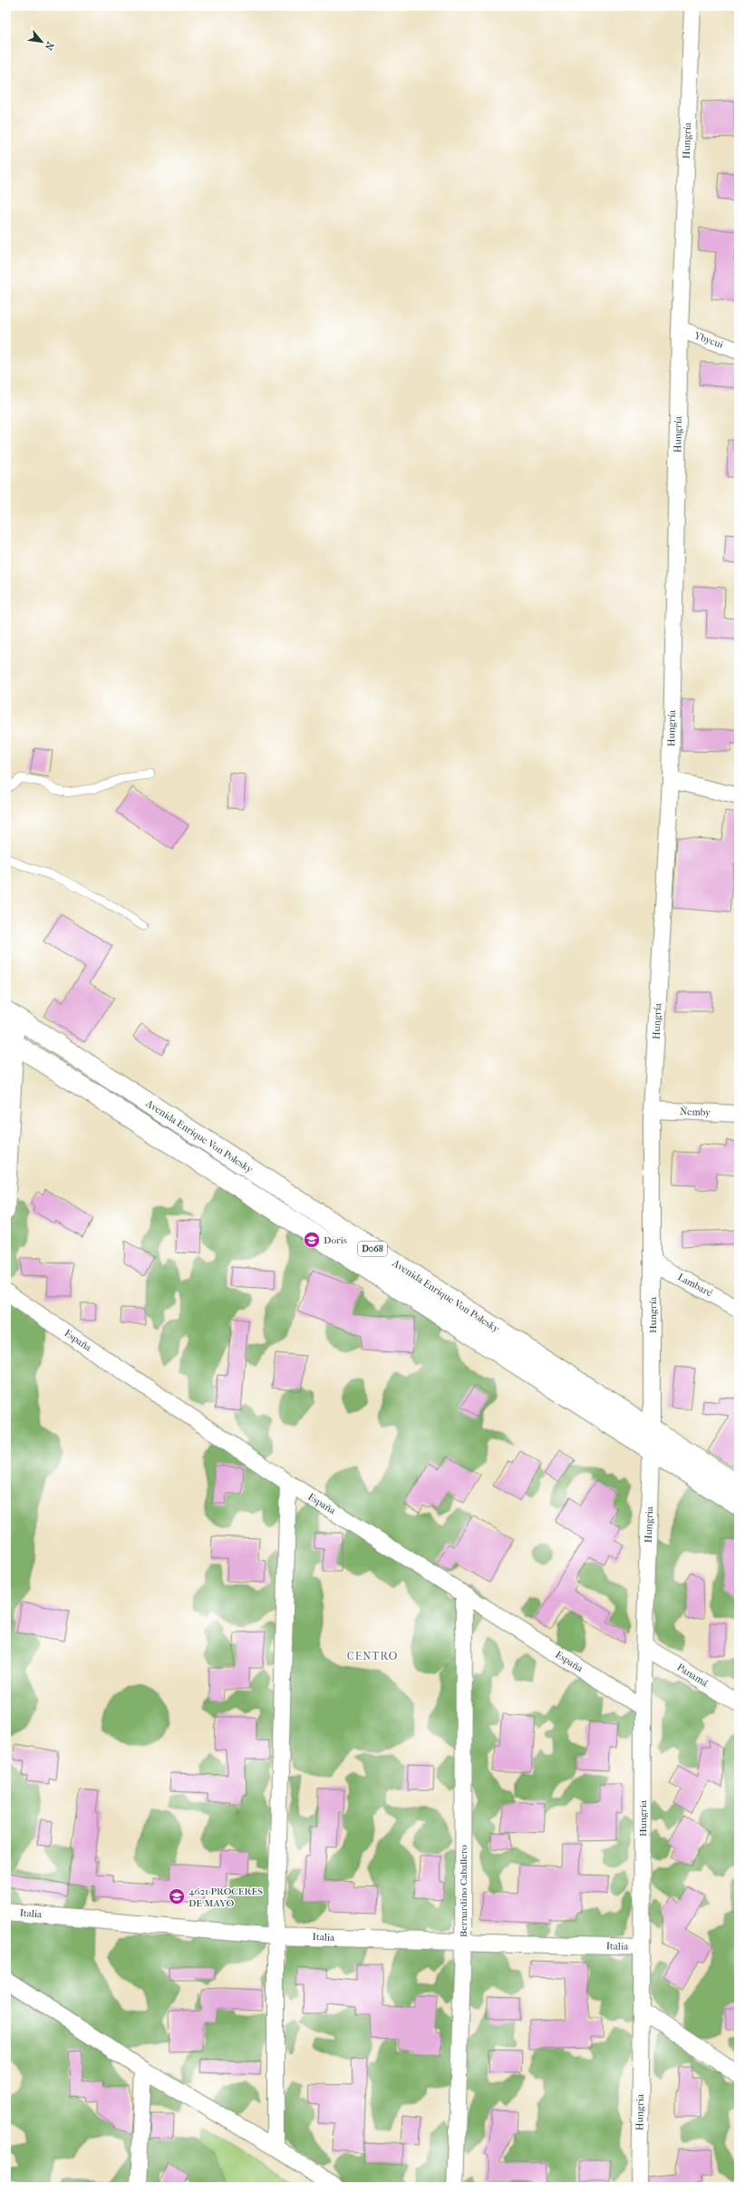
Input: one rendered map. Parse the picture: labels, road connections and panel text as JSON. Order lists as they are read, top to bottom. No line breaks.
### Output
{"streets":{"main road":["Avenida Enrique Von Polesky","D068"],"street":["Hungría","Ybycui","Ñemby","Lambaré","España","Hungria","Panamá","Bernardino Caballero","Italia"]},"crossings":[["Hungría","Ybycui"],["Hungría","Ñemby"],["Hungría","Avenida Enrique Von Polesky"],["Hungría","Lambaré"],["Hungría","Hungria"],["Avenida Enrique Von Polesky","Hungria"],["España","Hungria"],["España","Bernardino Caballero"],["Hungria","Panamá"],["Hungria","Italia"],["Bernardino Caballero","Italia"]],"districts":["CENTRO"],"places":{"school or university":["Doris","4621 PROCERES DE MAYO"]},"north":"bottom right"}
